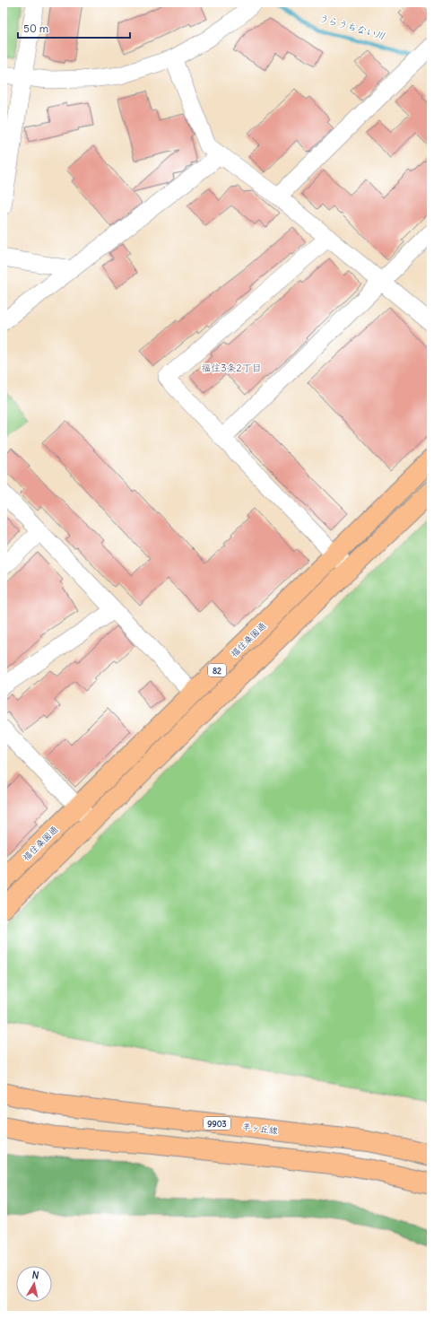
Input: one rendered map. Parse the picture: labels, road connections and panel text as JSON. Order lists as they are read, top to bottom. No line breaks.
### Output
{"streets":{"main road":["福住桑園通","82","9903","羊ヶ丘線"]},"districts":["福住3条2丁目"],"water":["うらうちない川"],"scale_bar":"50 m","north":"top"}
